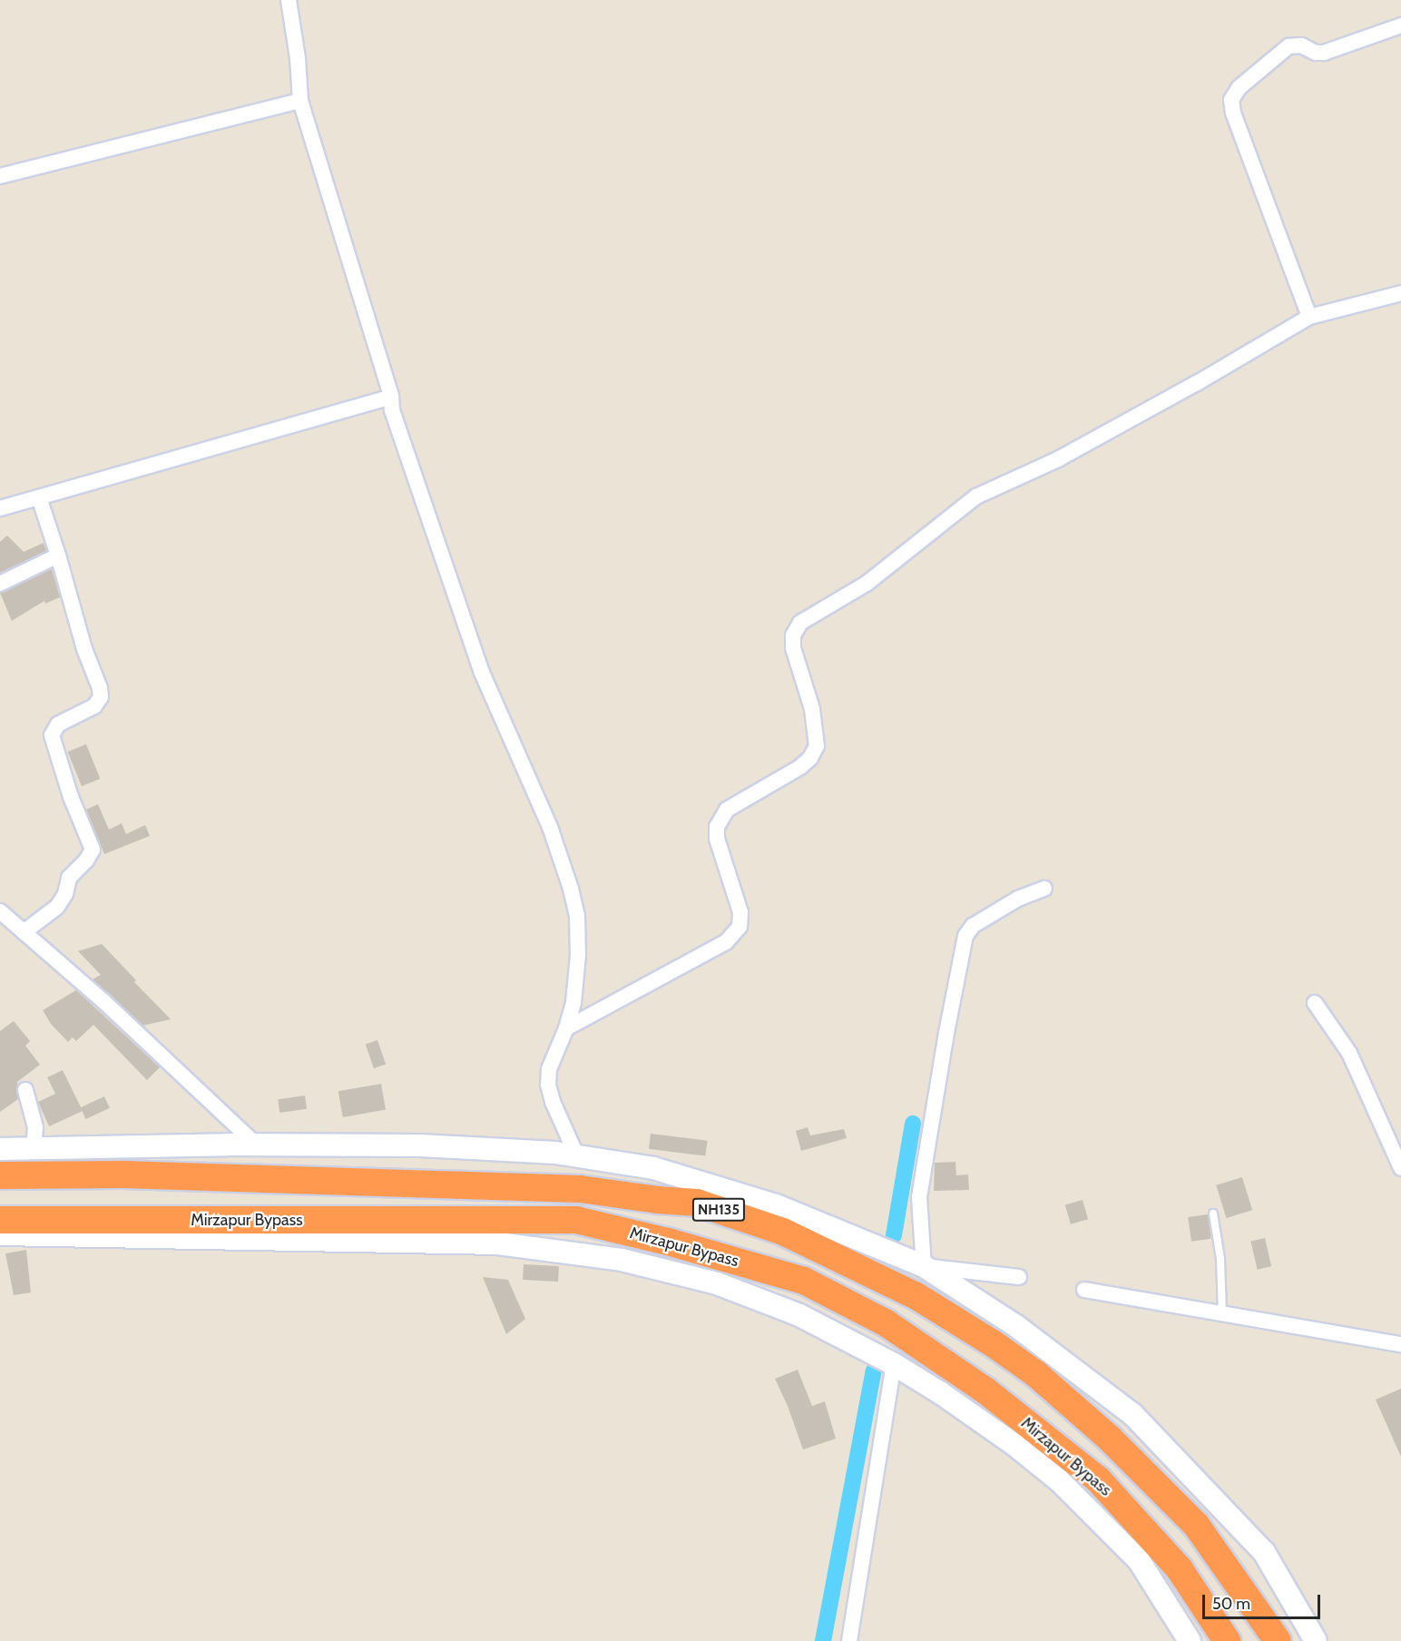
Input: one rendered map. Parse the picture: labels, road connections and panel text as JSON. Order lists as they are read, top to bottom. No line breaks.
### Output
{"streets":{"highway":["NH135","Mirzapur Bypass"]},"scale_bar":"50 m"}
